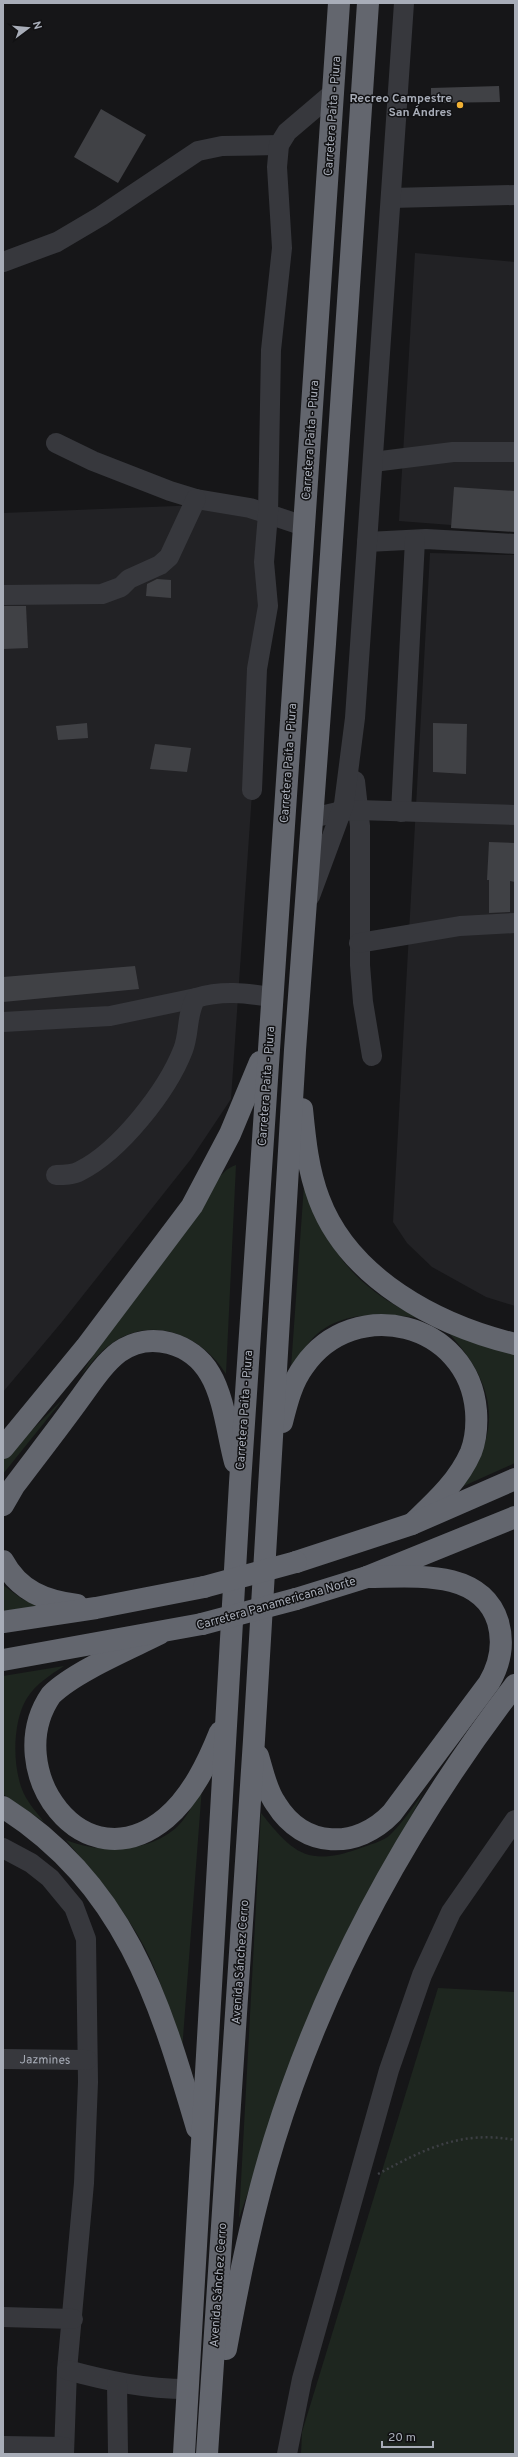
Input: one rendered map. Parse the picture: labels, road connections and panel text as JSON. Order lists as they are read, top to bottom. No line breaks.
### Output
{"streets":{"highway":["Carretera Paita - Piura","Carretera Panamericana Norte","Avenida Sánchez Cerro"],"street":["Jazmines"]},"crossings":[["Carretera Paita - Piura","Avenida Sánchez Cerro"]],"places":["Recreo Campestre San Ándres"],"scale_bar":"20 m","north":"right"}
